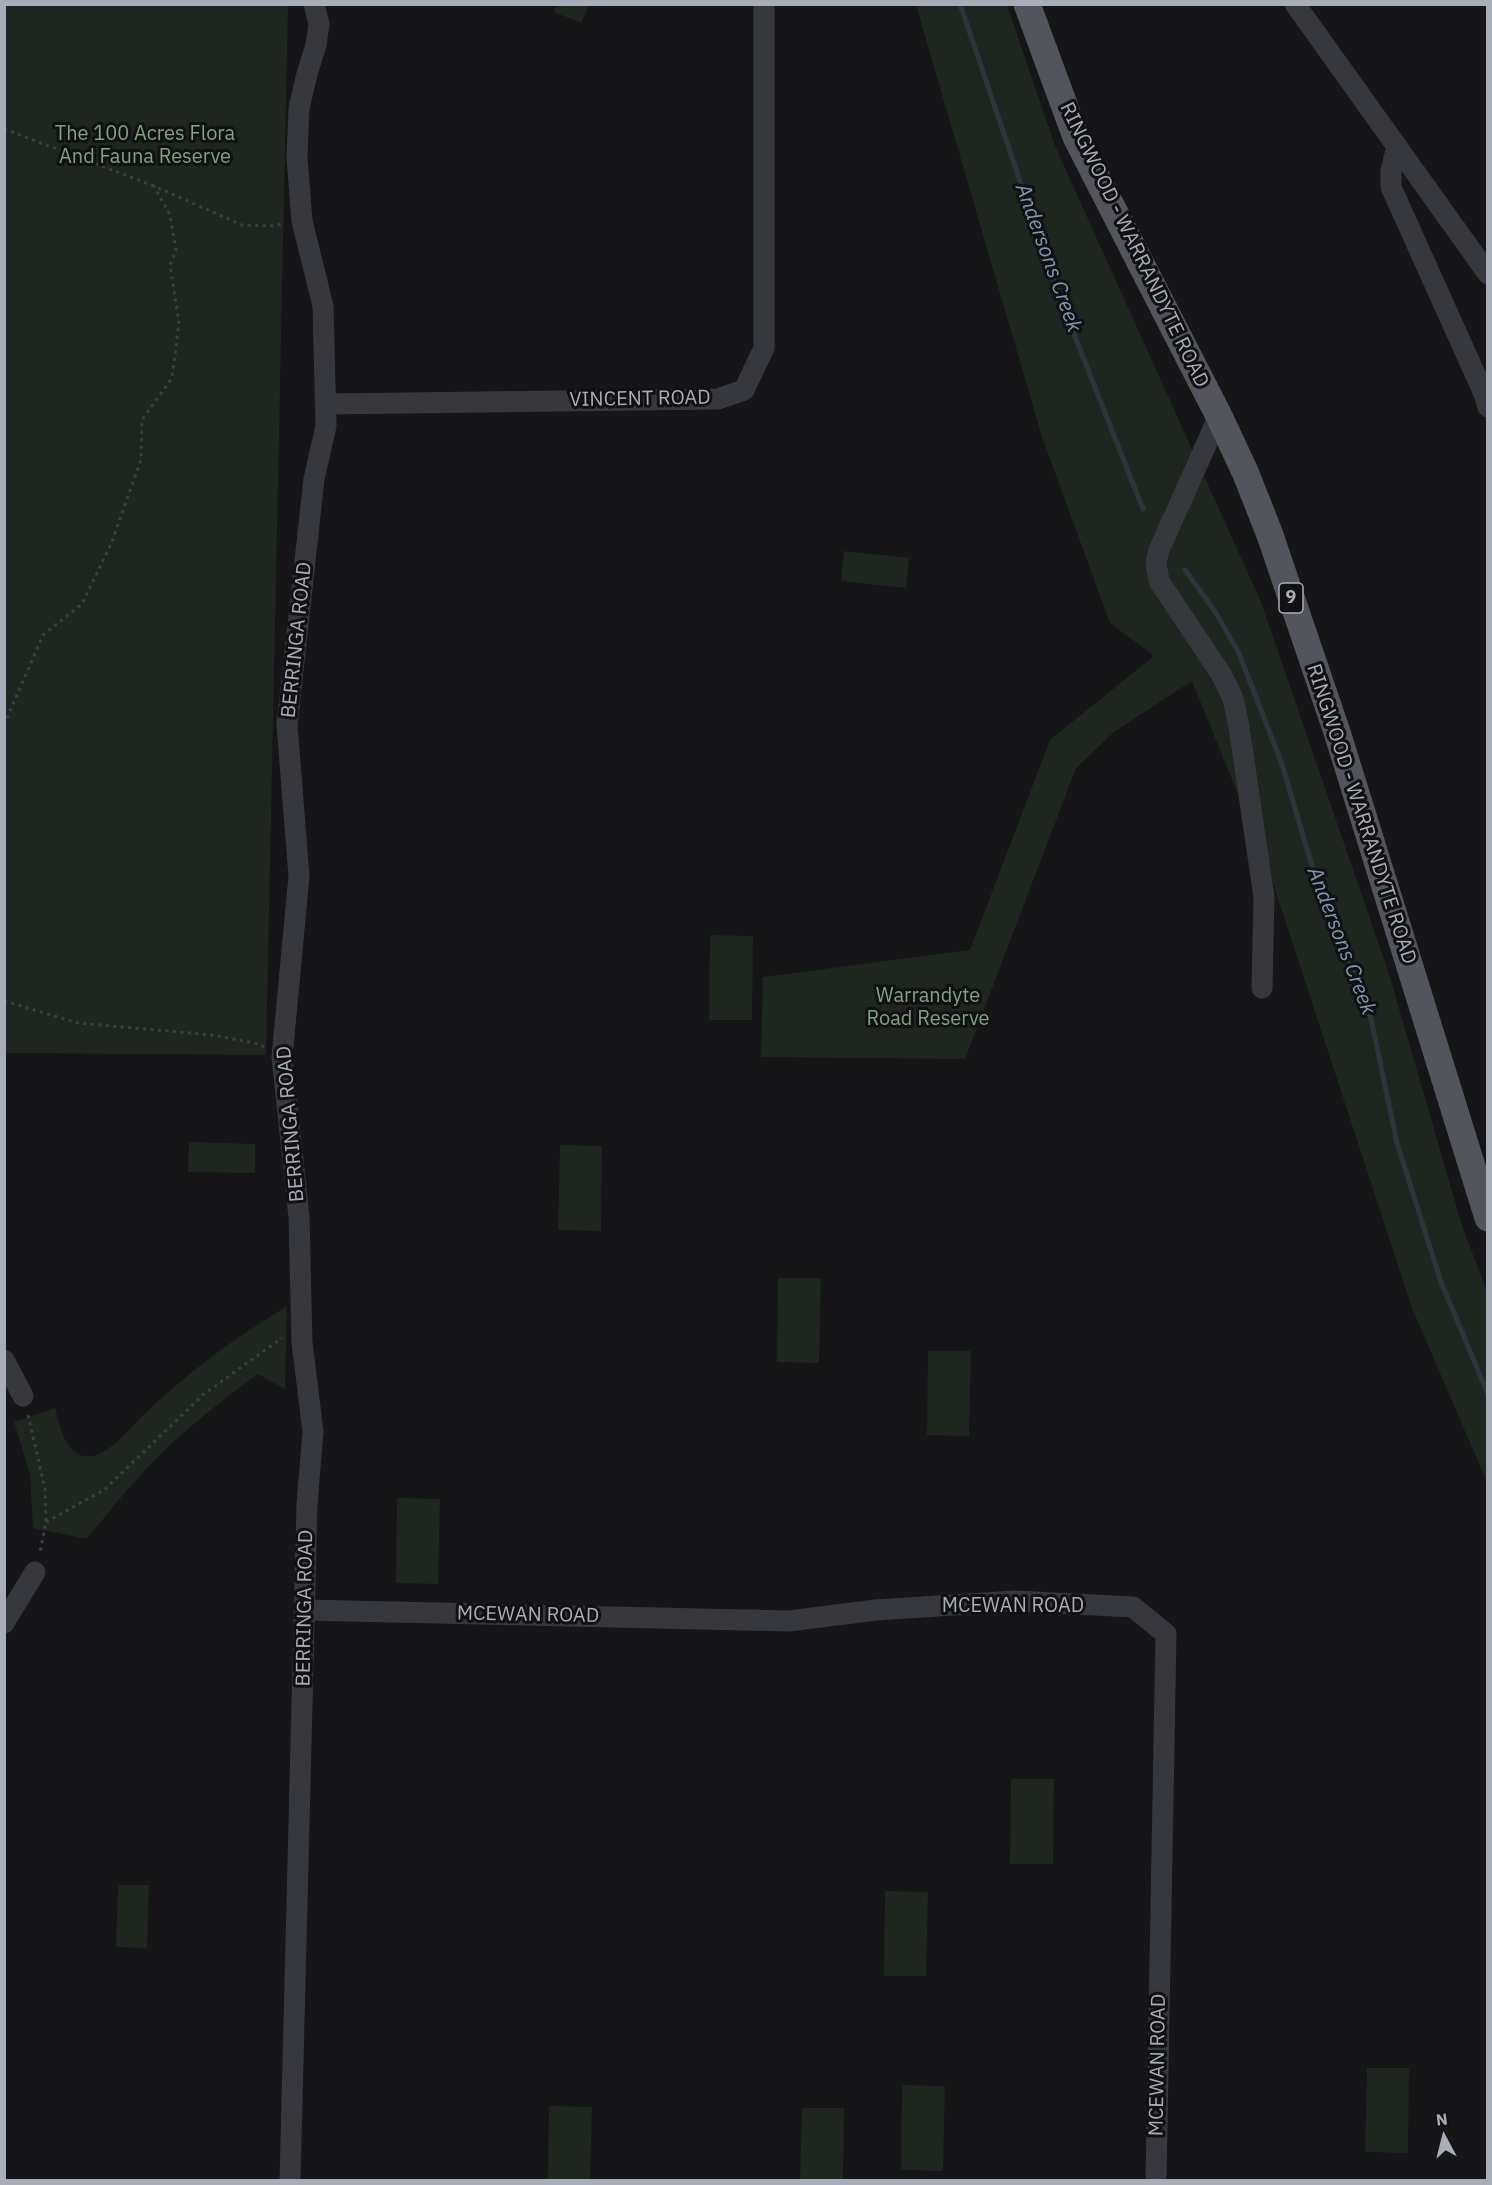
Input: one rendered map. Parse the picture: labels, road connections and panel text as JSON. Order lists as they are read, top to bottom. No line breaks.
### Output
{"streets":{"main road":["RINGWOOD - WARRANDYTE ROAD","9"],"street":["VINCENT ROAD","BERRINGA ROAD","MCEWAN ROAD"]},"crossings":[["VINCENT ROAD","BERRINGA ROAD"],["BERRINGA ROAD","MCEWAN ROAD"]],"water":["Andersons Creek"],"parks":["The 100 Acres Flora And Fauna Reserve","Warrandyte Road Reserve"],"north":"top"}
